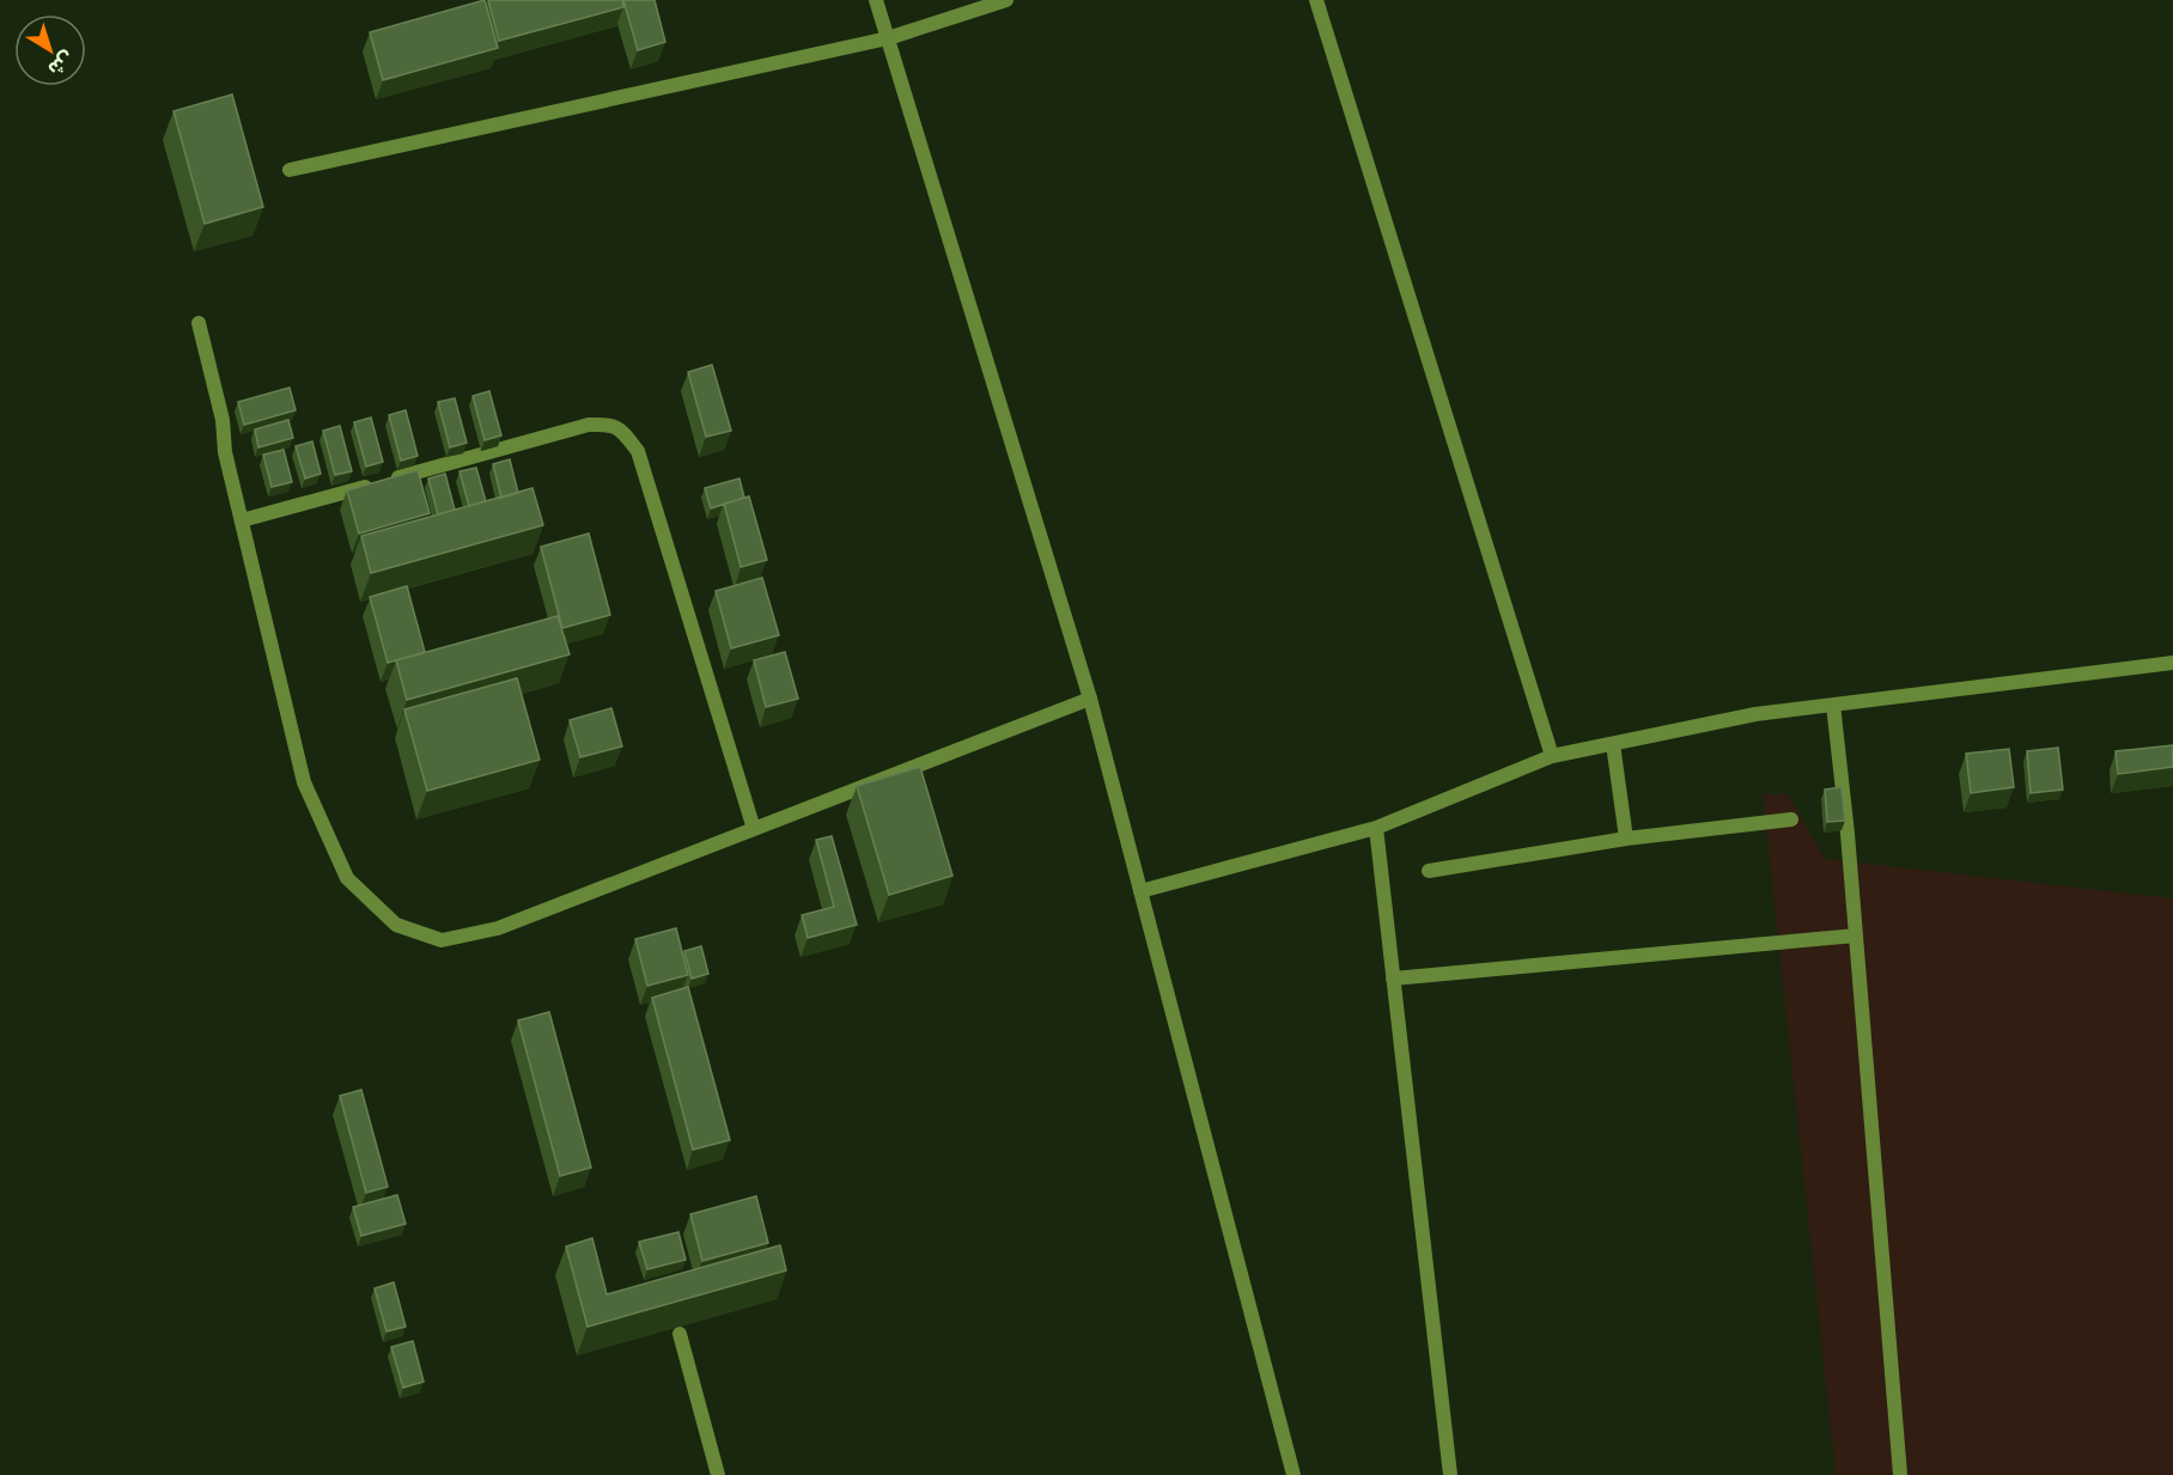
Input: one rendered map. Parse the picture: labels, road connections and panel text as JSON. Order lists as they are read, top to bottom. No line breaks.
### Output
{"north":"bottom right"}
